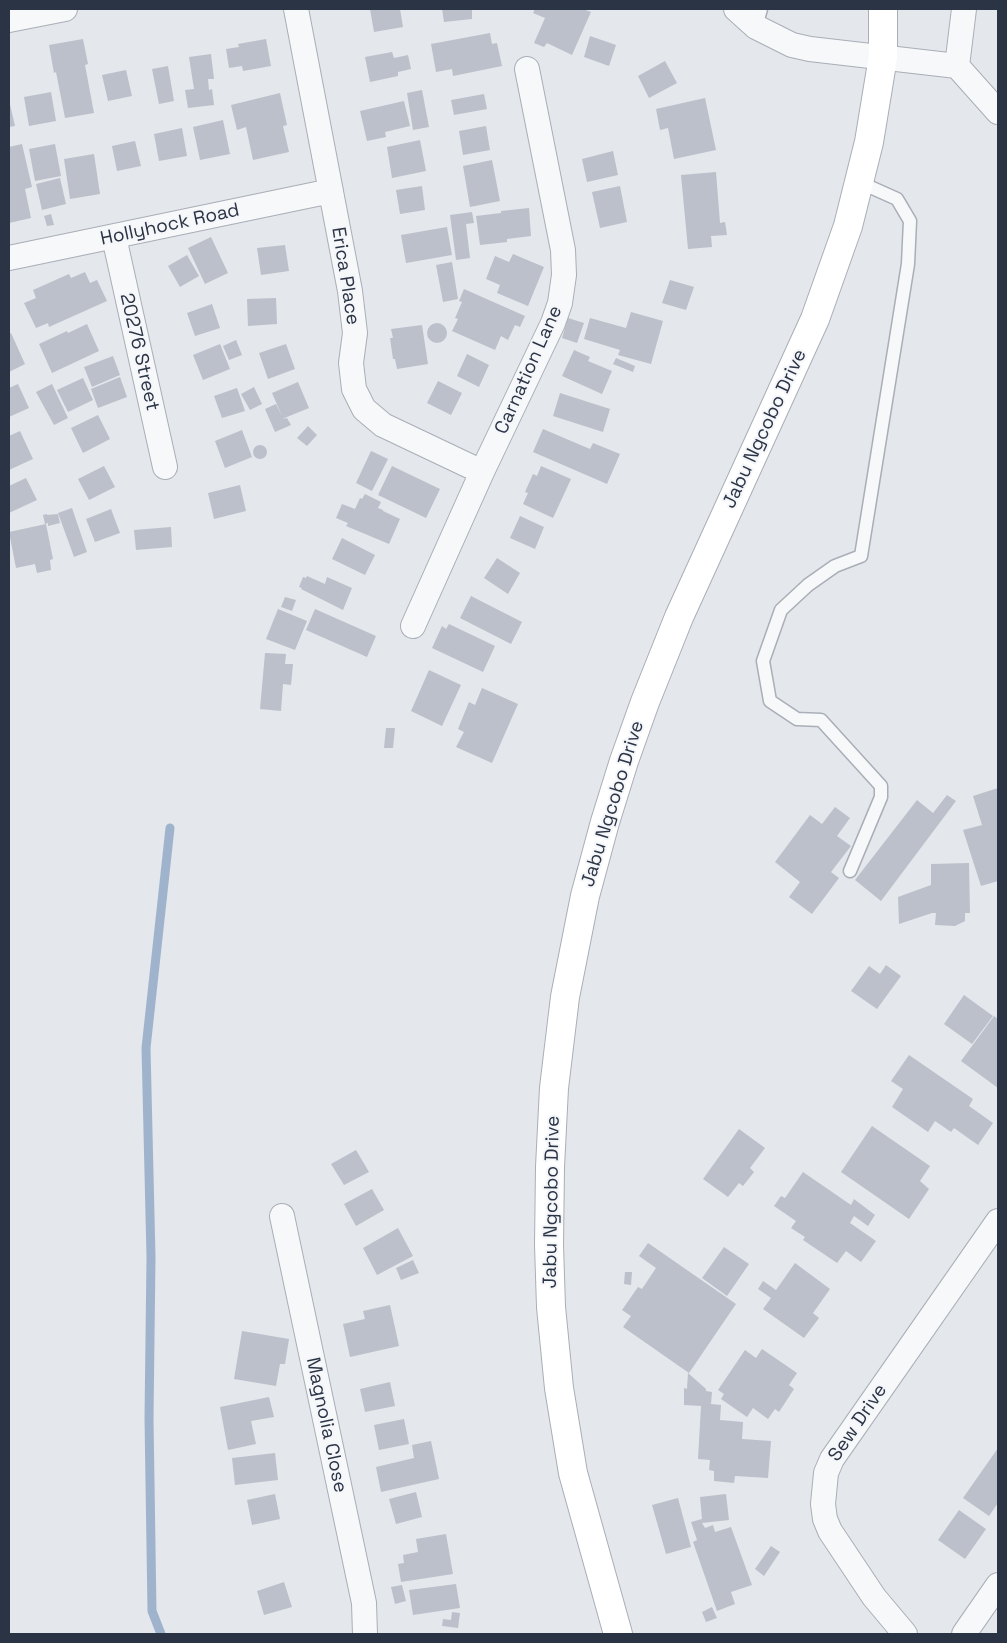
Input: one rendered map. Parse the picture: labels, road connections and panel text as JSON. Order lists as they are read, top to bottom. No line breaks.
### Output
{"streets":{"main road":["Jabu Ngcobo Drive"],"street":["Hollyhock Road","Erica Place","20276 Street","Carnation Lane","Sew Drive","Magnolia Close"]},"crossings":[["Hollyhock Road","Erica Place"],["Hollyhock Road","20276 Street"],["Erica Place","Carnation Lane"]]}
